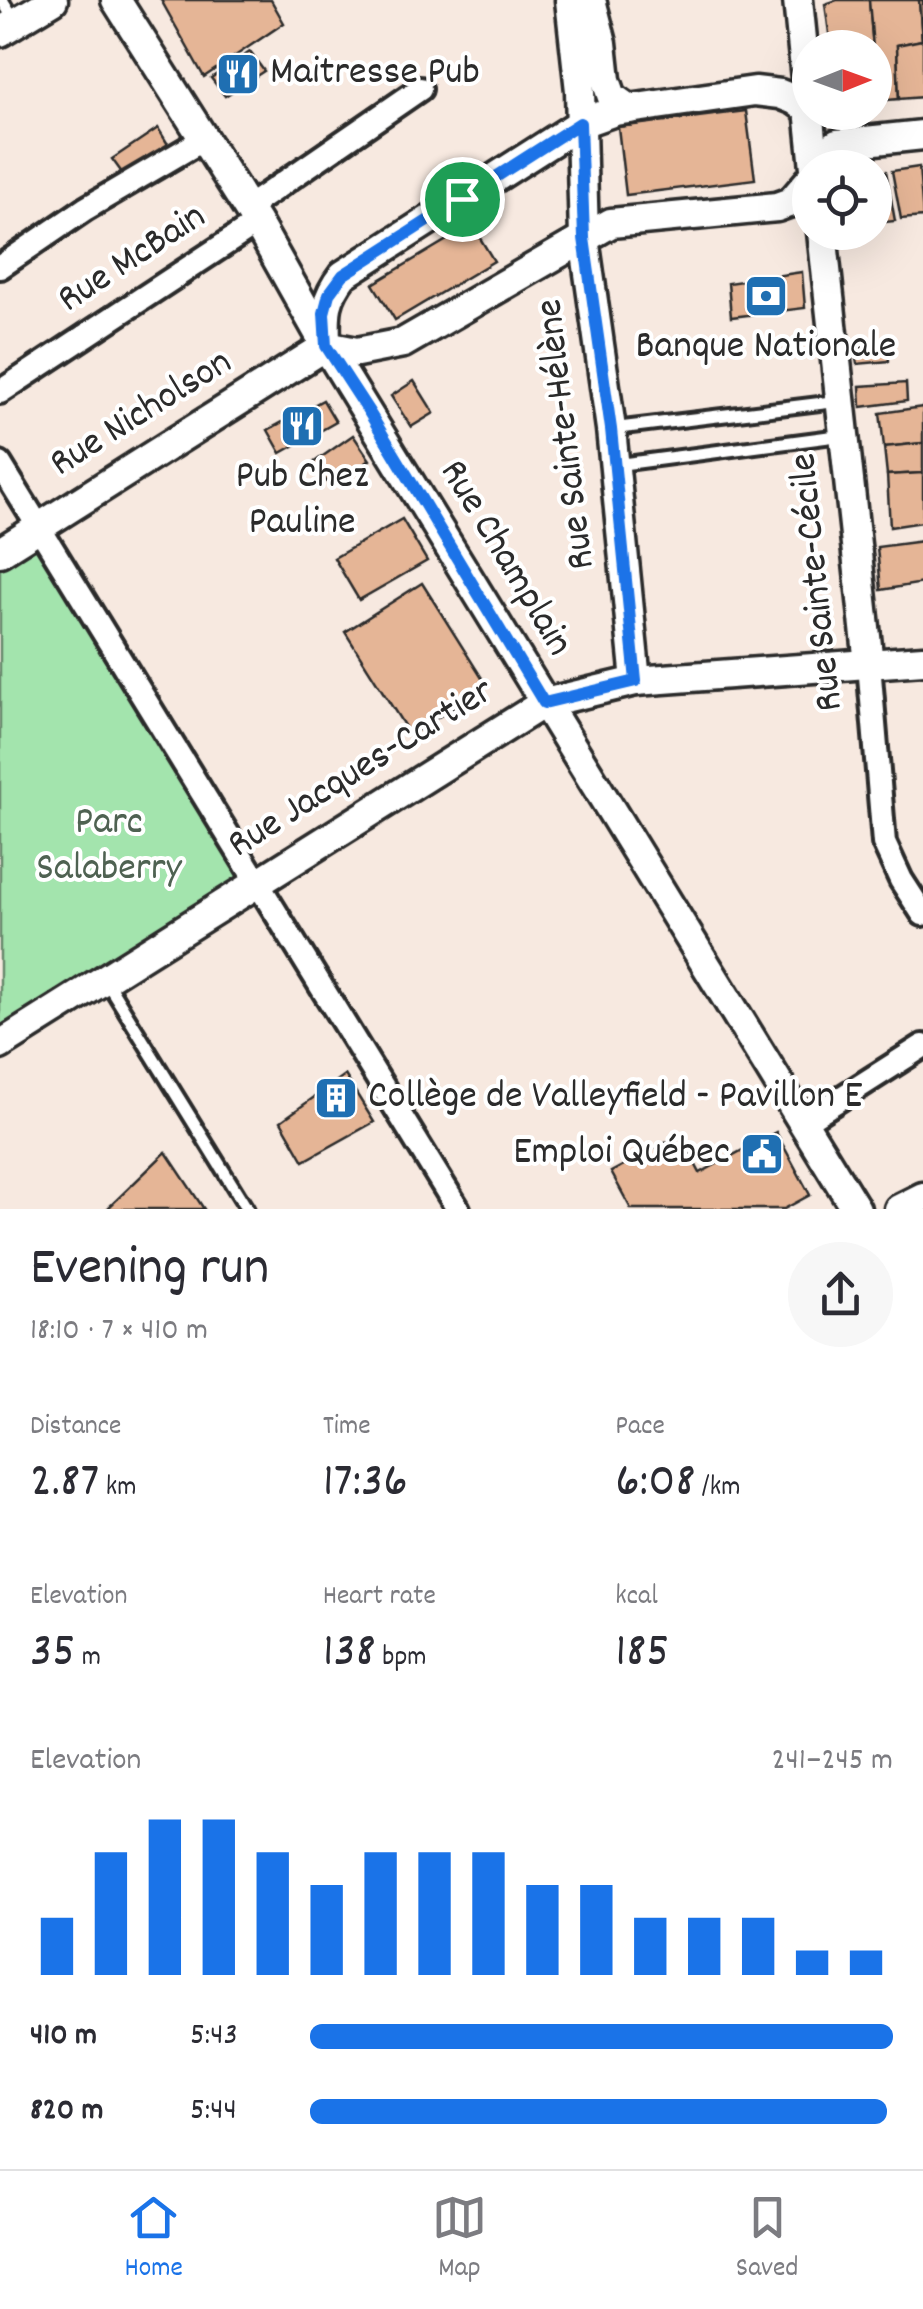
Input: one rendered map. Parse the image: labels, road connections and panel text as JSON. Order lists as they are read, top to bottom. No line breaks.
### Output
{"streets":{"street":["Rue McBain","Rue Nicholson","Rue Sainte-Hélène","Rue Champlain","Rue Sainte-Cécile","Rue Jacques-Cartier"]},"crossings":[["Rue McBain","Rue Champlain"],["Rue Nicholson","Rue Champlain"],["Rue Sainte-Hélène","Rue Jacques-Cartier"],["Rue Champlain","Rue Jacques-Cartier"],["Rue Sainte-Cécile","Rue Jacques-Cartier"]],"parks":["Parc Salaberry"],"places":{"restaurant":["Maitresse Pub","Pub Chez Pauline"],"bank":["Banque Nationale"],"building":["Collège de Valleyfield - Pavillon E"],"public building":["Emploi Québec"]},"north":"right","page":{"heading":["Evening run","18:10 · 7 × 410 m"],"stats":[["Distance","2.87 km"],["Time","17:36"],["Pace","6:08 /km"],["Elevation","35 m"],["Heart rate","138 bpm"],["kcal","185"]],"chart":["Elevation","241–245 m"],"list":[{"name":"410 m","note":"5:43"},{"name":"820 m","note":"5:44"}],"tabs":["Home","Map","Saved"]}}
